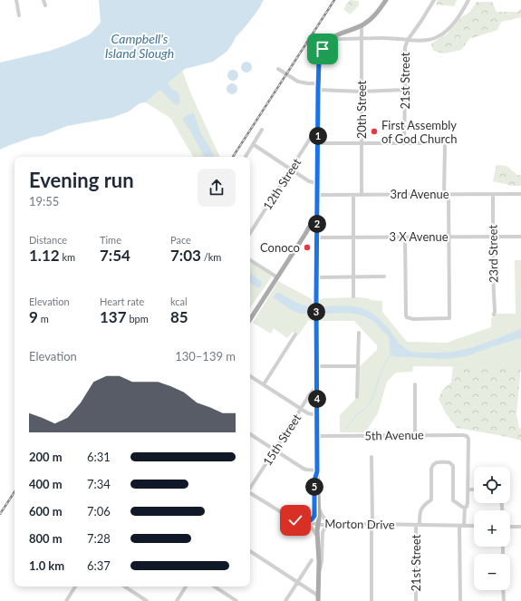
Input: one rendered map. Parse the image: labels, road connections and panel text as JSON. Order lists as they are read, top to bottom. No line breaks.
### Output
{"streets":{"street":["21st Street","20th Street","12th Street","3rd Avenue","3 X Avenue","23rd Street","5th Avenue","15th Street","Morton Drive"]},"crossings":[["21st Street","Morton Drive"],["20th Street","3rd Avenue"],["3rd Avenue","23rd Street"],["3 X Avenue","23rd Street"]],"water":["Campbell's Island Slough"],"places":["First Assembly of God Church","Conoco"],"page":{"pins":["1","2","3","4","5"],"heading":["Evening run","19:55"],"stats":[["Distance","1.12 km"],["Time","7:54"],["Pace","7:03 /km"],["Elevation","9 m"],["Heart rate","137 bpm"],["kcal","85"]],"chart":["Elevation","130–139 m"],"list":[{"name":"200 m","note":"6:31"},{"name":"400 m","note":"7:34"},{"name":"600 m","note":"7:06"},{"name":"800 m","note":"7:28"},{"name":"1.0 km","note":"6:37"}],"map_buttons":["+","−"]}}
